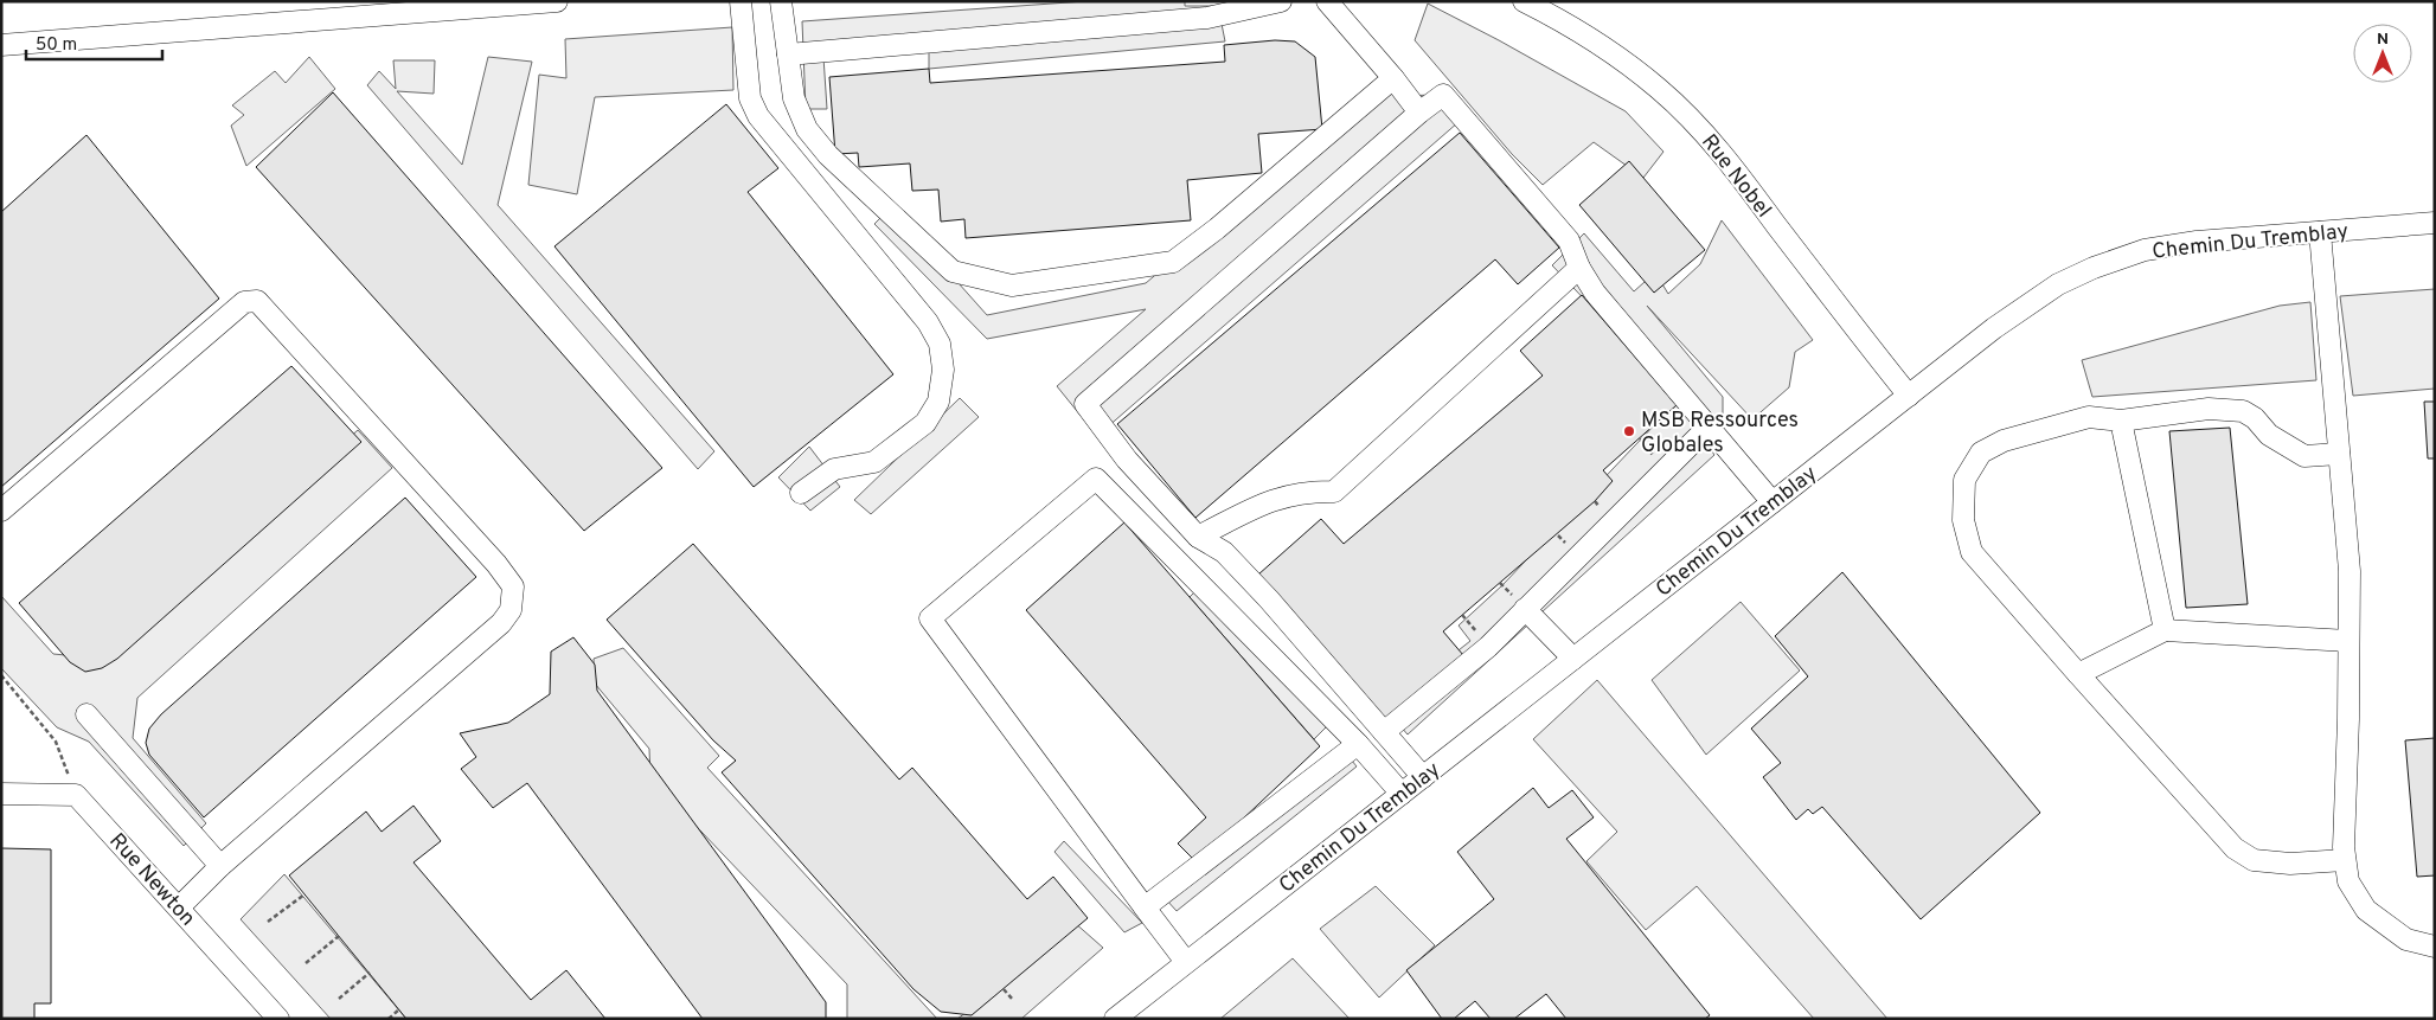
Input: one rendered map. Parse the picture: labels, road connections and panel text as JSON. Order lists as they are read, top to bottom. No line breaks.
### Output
{"streets":{"street":["Rue Nobel","Chemin Du Tremblay","Rue Newton"]},"crossings":[["Rue Nobel","Chemin Du Tremblay"]],"places":["MSB Ressources Globales"],"scale_bar":"50 m","north":"top"}
